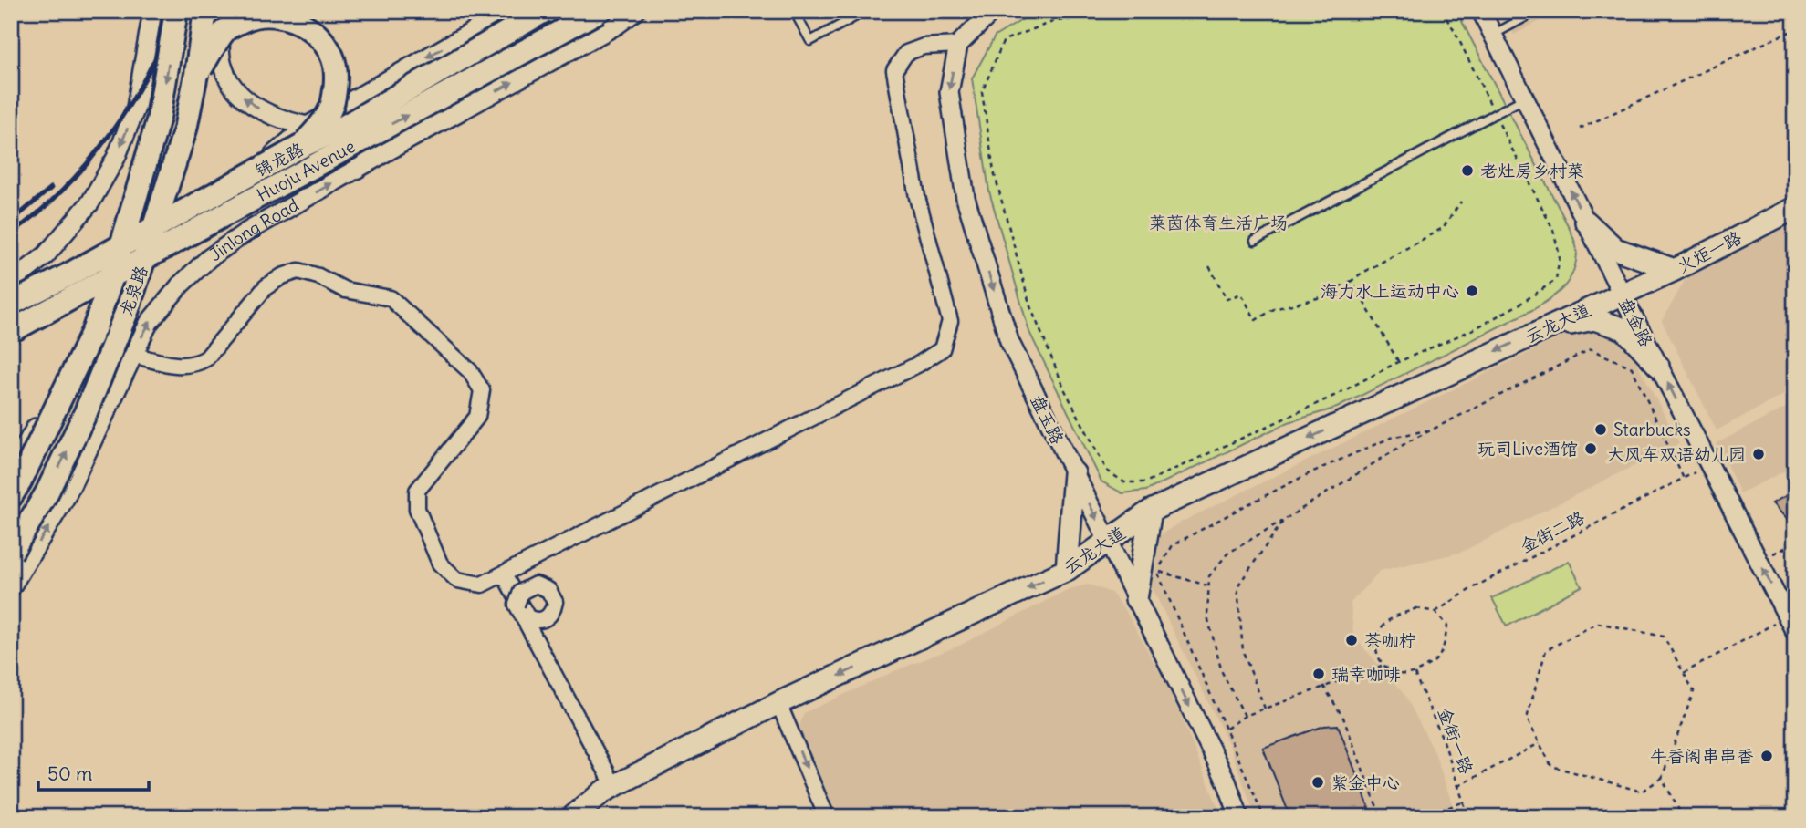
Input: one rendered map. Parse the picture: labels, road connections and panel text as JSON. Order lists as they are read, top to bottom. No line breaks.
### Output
{"streets":{"main road":["锦龙路","Huoju Avenue","火炬一路","龙泉路","云龙大道"],"street":["Jinlong Road","盘金路","盘玉路"],"path":["金街二路","金街一路"]},"crossings":[["火炬一路","盘金路"],["火炬一路","云龙大道"],["盘金路","云龙大道"],["云龙大道","盘玉路"],["金街二路","金街一路"]],"one_way":["Huoju Avenue","盘金路","云龙大道","盘玉路"],"parks":["莱茵体育生活广场"],"places":["老灶房乡村菜","海力水上运动中心","Starbucks","玩司Live酒馆","大风车双语幼儿园","茶咖柠","瑞幸咖啡","牛香阁串串香","紫金中心"],"scale_bar":"50 m"}
